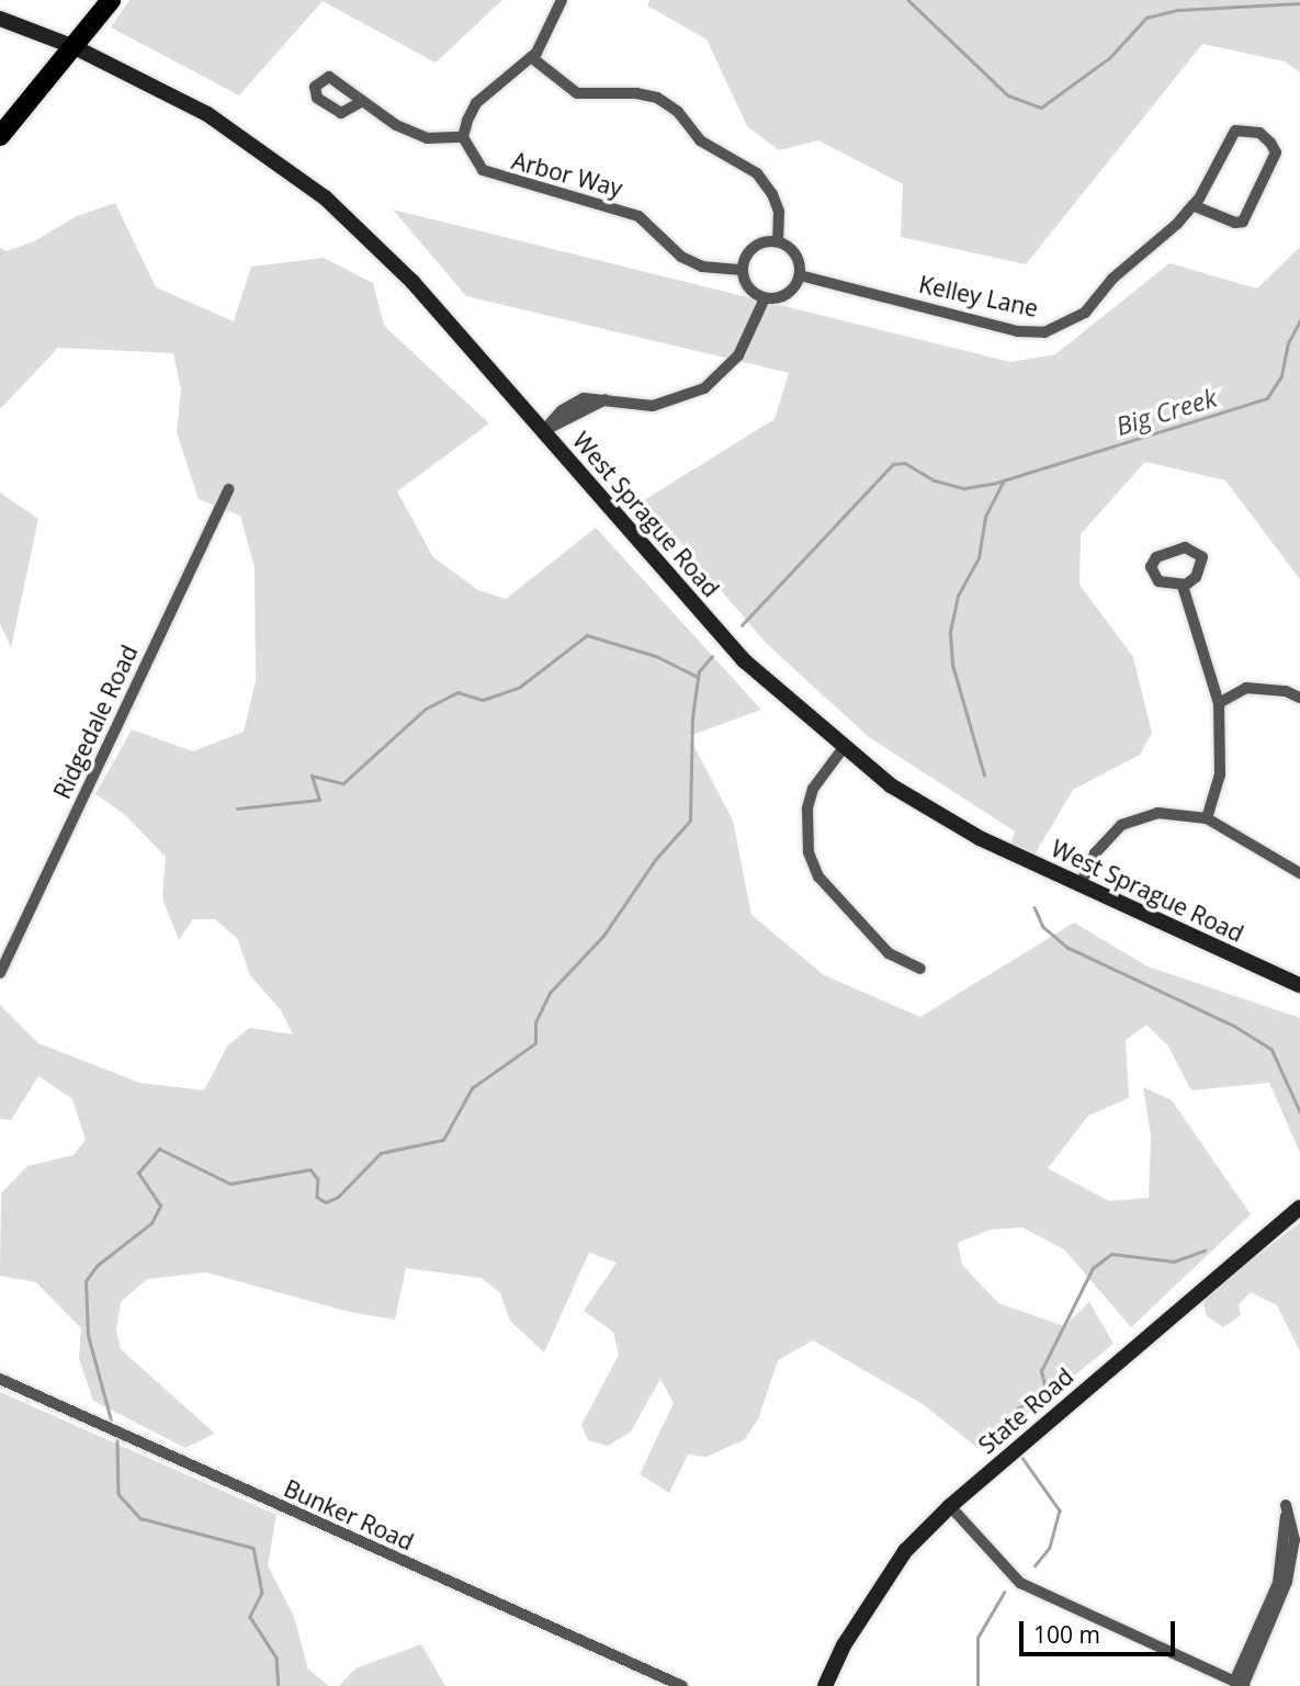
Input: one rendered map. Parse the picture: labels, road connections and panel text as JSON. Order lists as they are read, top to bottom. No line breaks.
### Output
{"streets":{"street":["Arbor Way","Kelley Lane","West Sprague Road","Ridgedale Road","State Road","Bunker Road"]},"crossings":[["Arbor Way","Kelley Lane"]],"water":["Big Creek"],"scale_bar":"100 m"}
